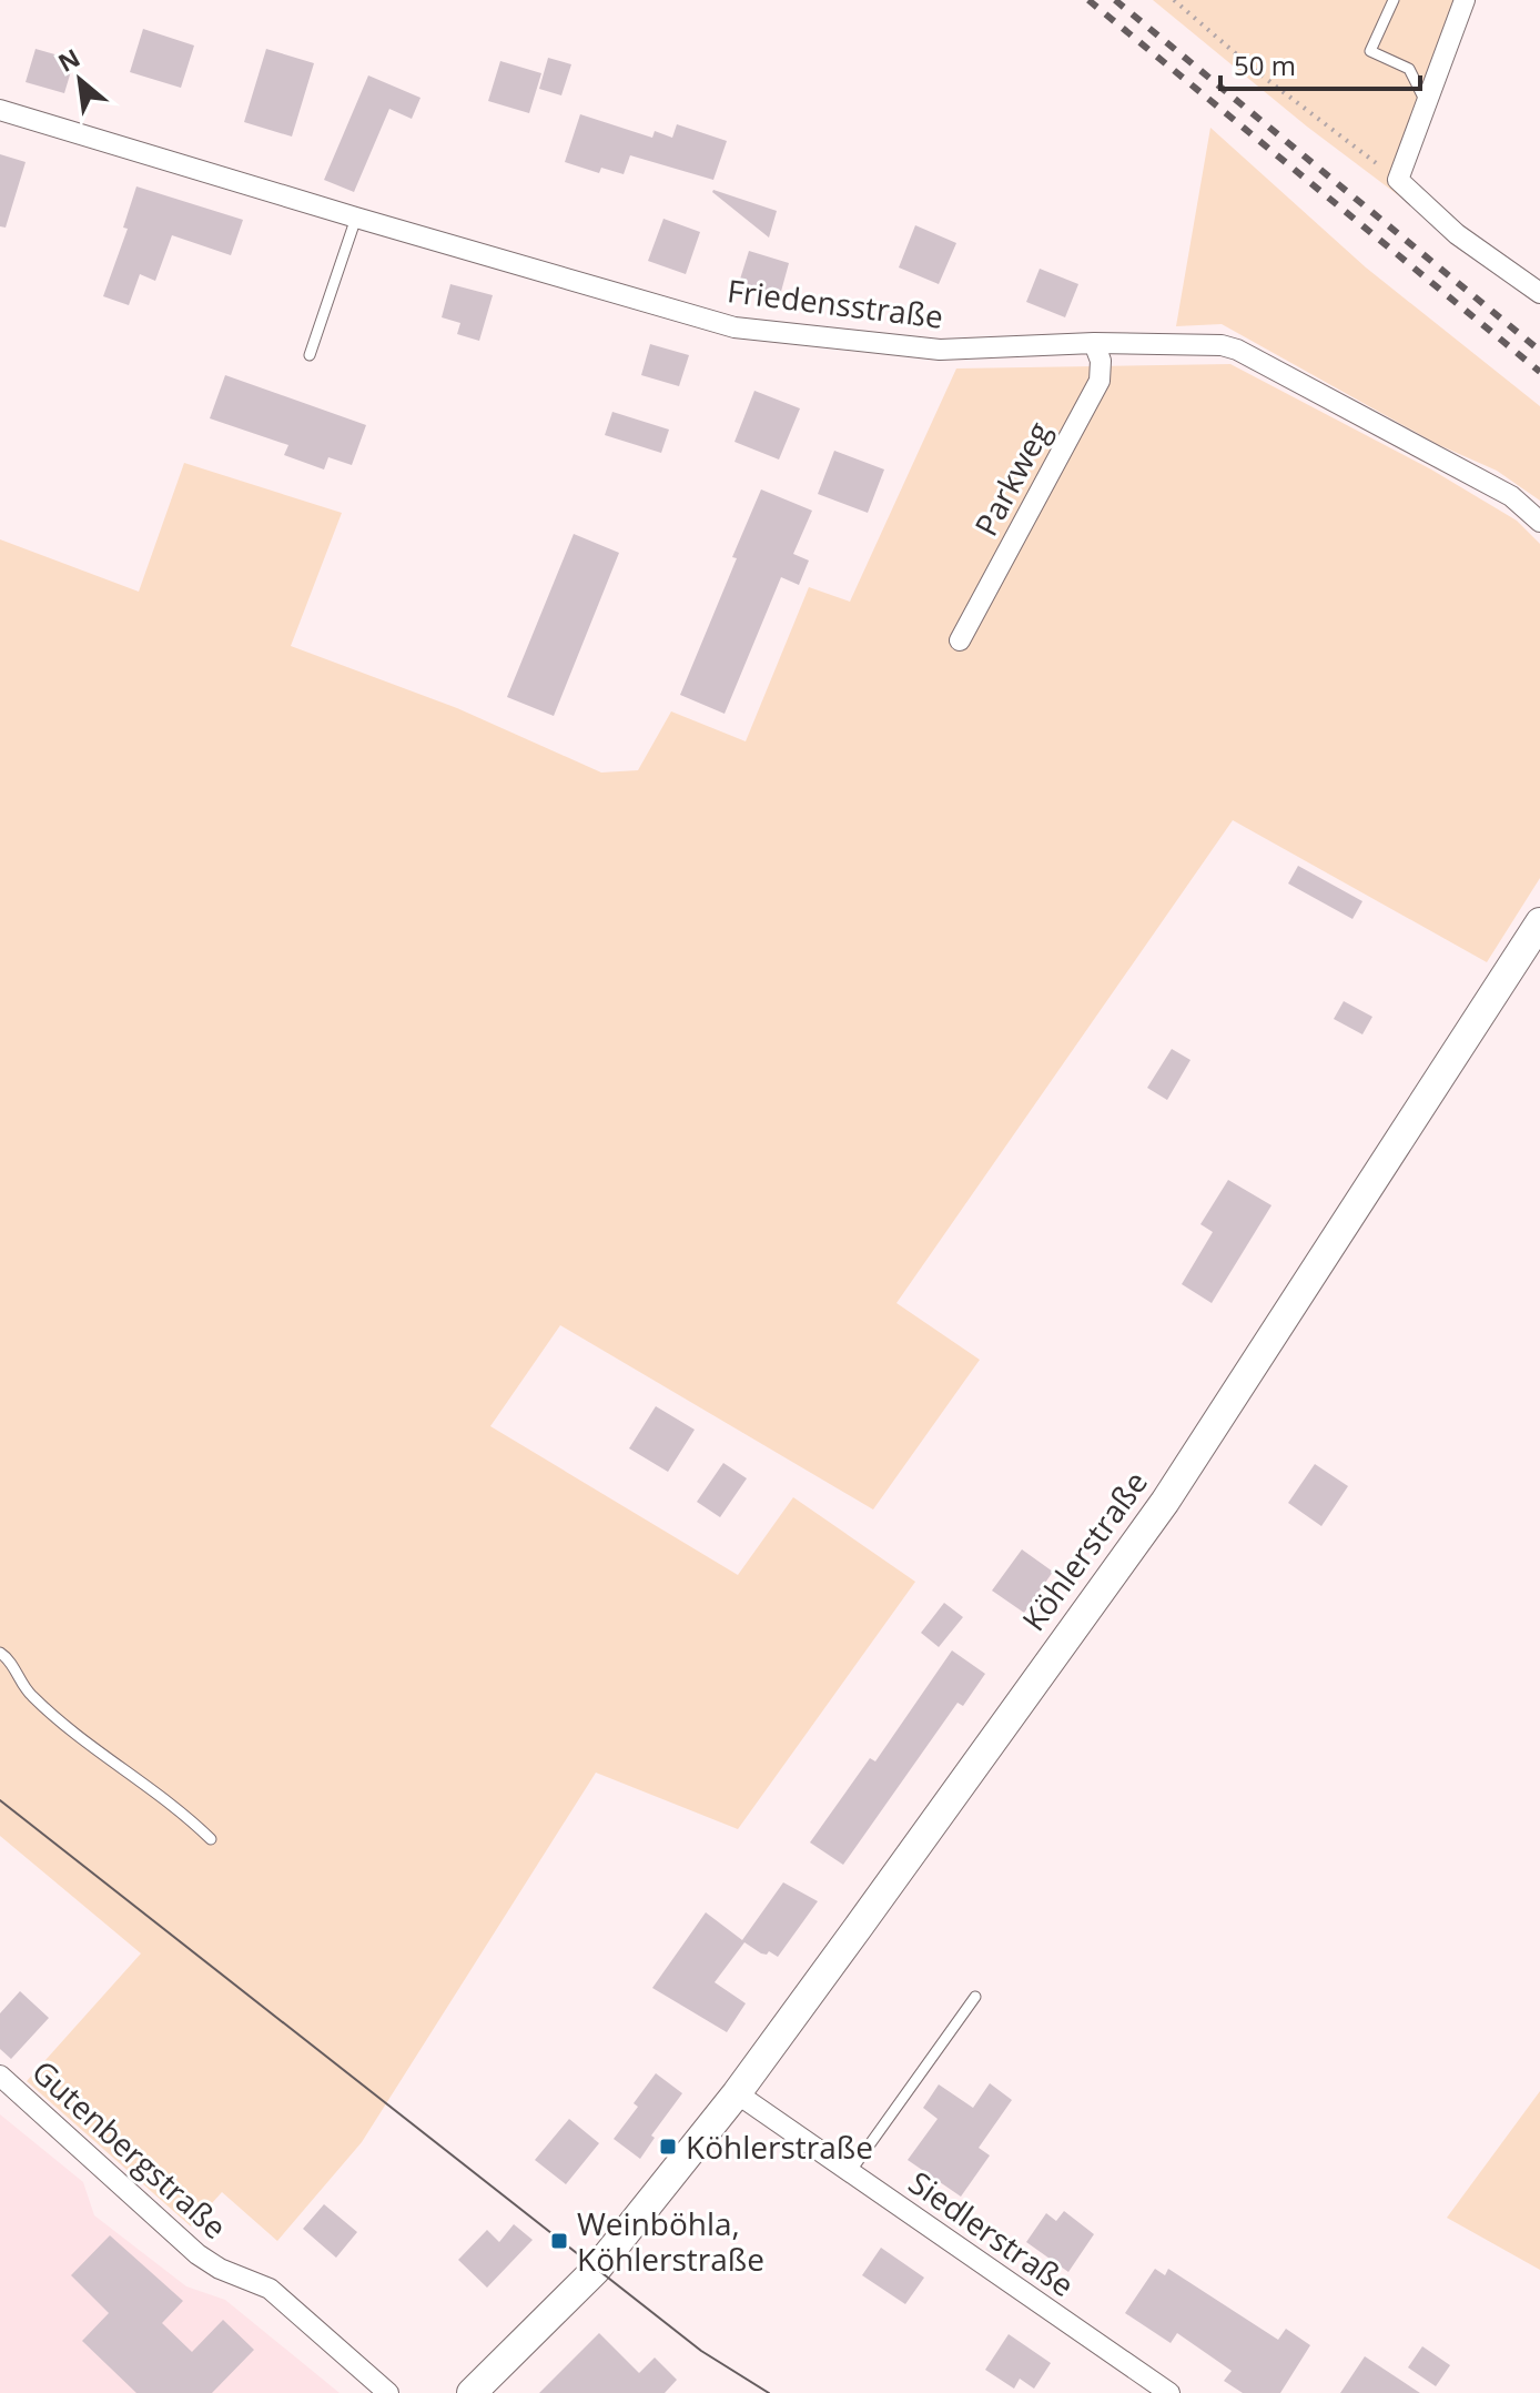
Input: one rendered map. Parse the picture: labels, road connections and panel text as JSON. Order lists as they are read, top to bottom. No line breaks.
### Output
{"streets":{"street":["Friedensstraße","Parkweg","Köhlerstraße","Gutenbergstraße","Siedlerstraße"]},"crossings":[["Friedensstraße","Parkweg"],["Köhlerstraße","Siedlerstraße"]],"places":{"transit":["Köhlerstraße","Weinböhla, Köhlerstraße"]},"scale_bar":"50 m","north":"top left"}
